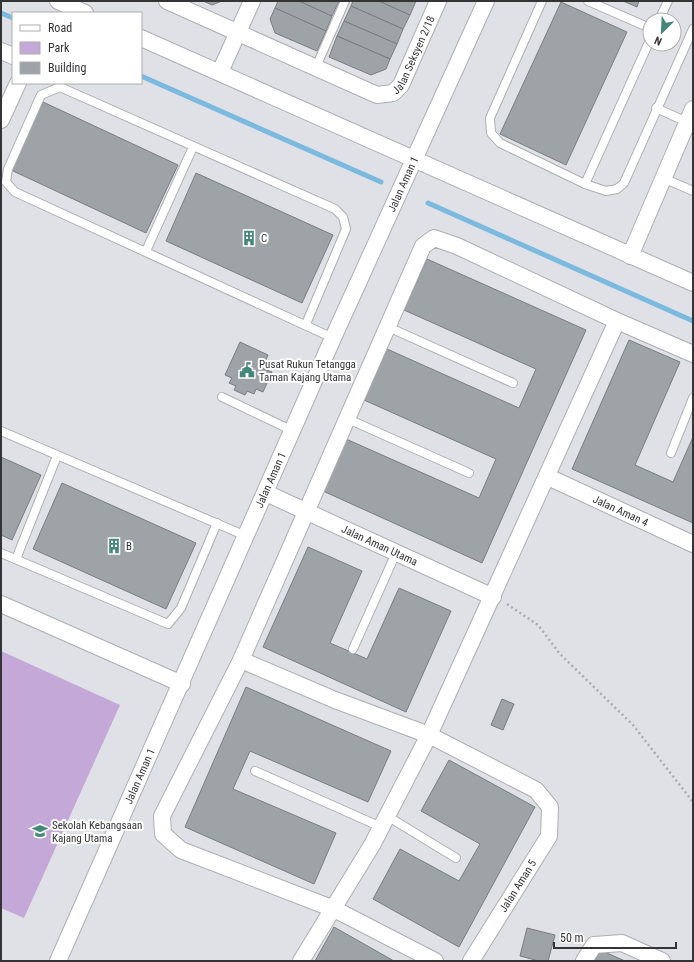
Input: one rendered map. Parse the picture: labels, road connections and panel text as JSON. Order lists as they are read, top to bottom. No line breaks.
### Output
{"streets":{"street":["Jalan Seksyen 2/18","Jalan Aman 1","Jalan Aman 4","Jalan Aman Utama","Jalan Aman 5"]},"crossings":[["Jalan Aman 1","Jalan Aman Utama"]],"places":{"building":["C","B"],"public building":["Pusat Rukun Tetangga Taman Kajang Utama"],"school or university":["Sekolah Kebangsaan Kajang Utama"]},"legend":["Road","Park","Building"],"scale_bar":"50 m","north":"bottom left"}
